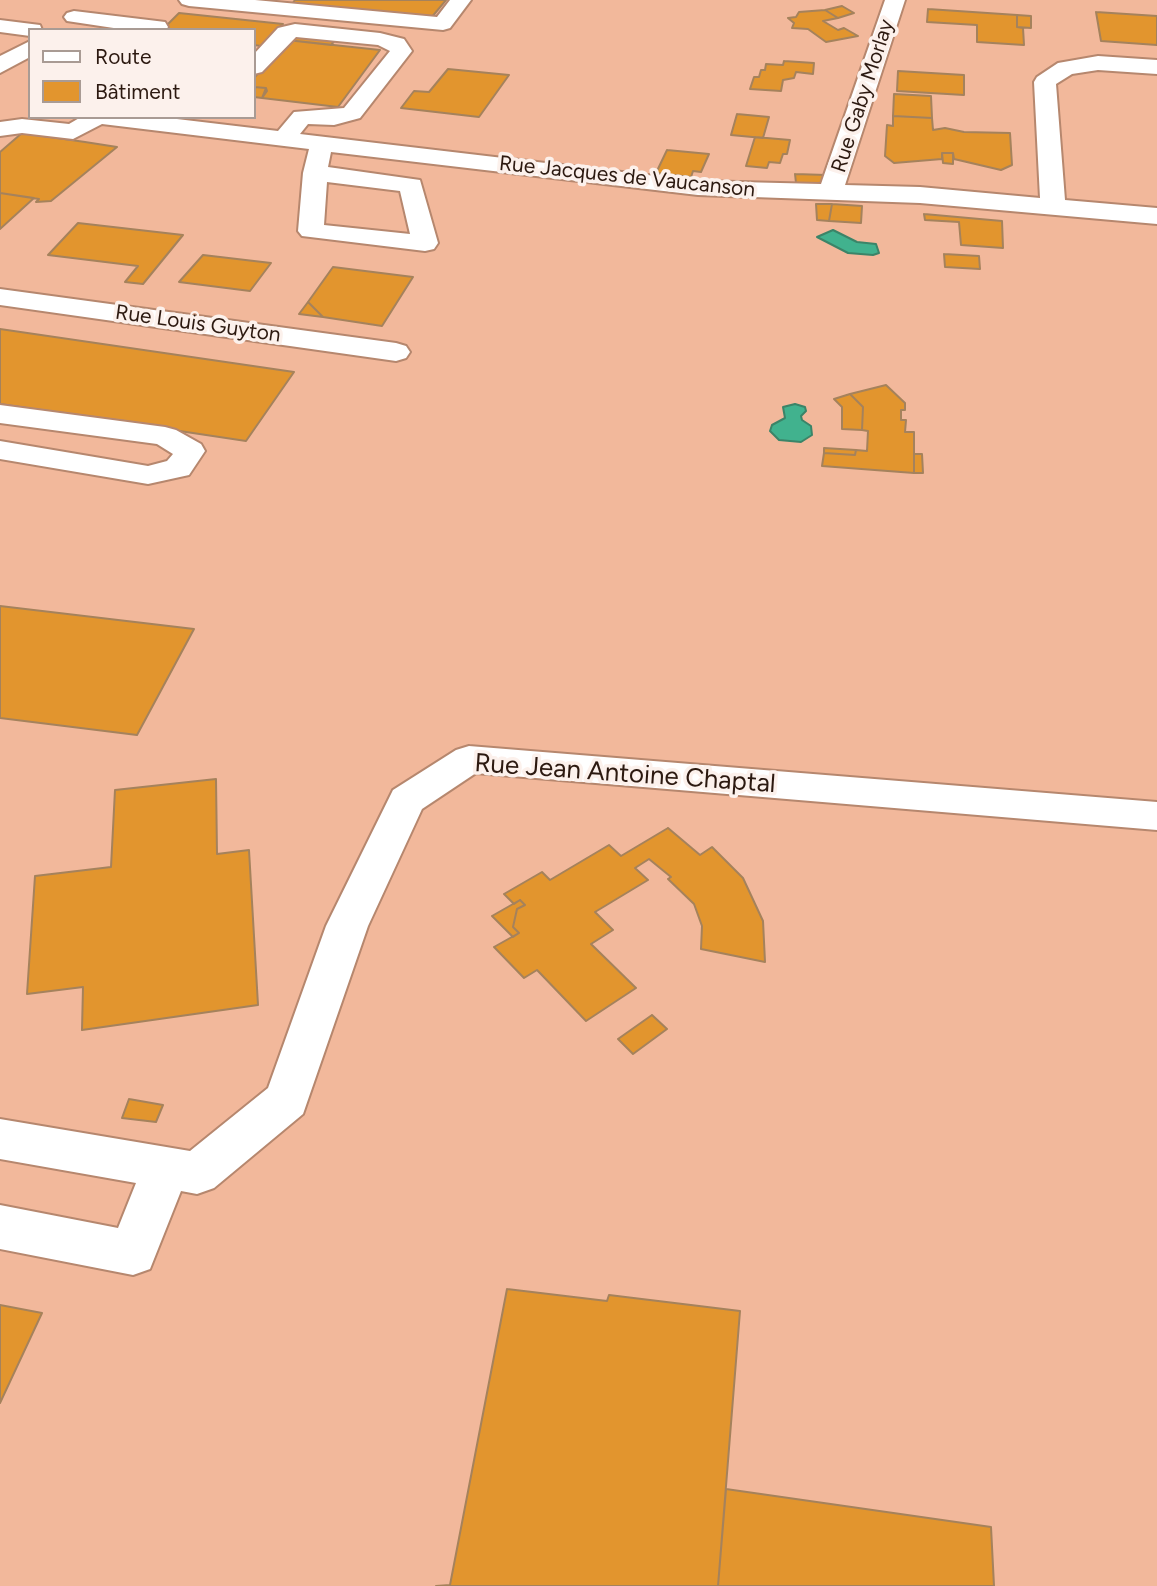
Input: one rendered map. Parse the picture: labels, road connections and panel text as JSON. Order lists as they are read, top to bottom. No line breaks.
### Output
{"streets":{"street":["Rue Gaby Morlay","Rue Jacques de Vaucanson","Rue Louis Guyton","Rue Jean Antoine Chaptal"]},"crossings":[["Rue Gaby Morlay","Rue Jacques de Vaucanson"]],"legend":["Route","Bâtiment"]}
